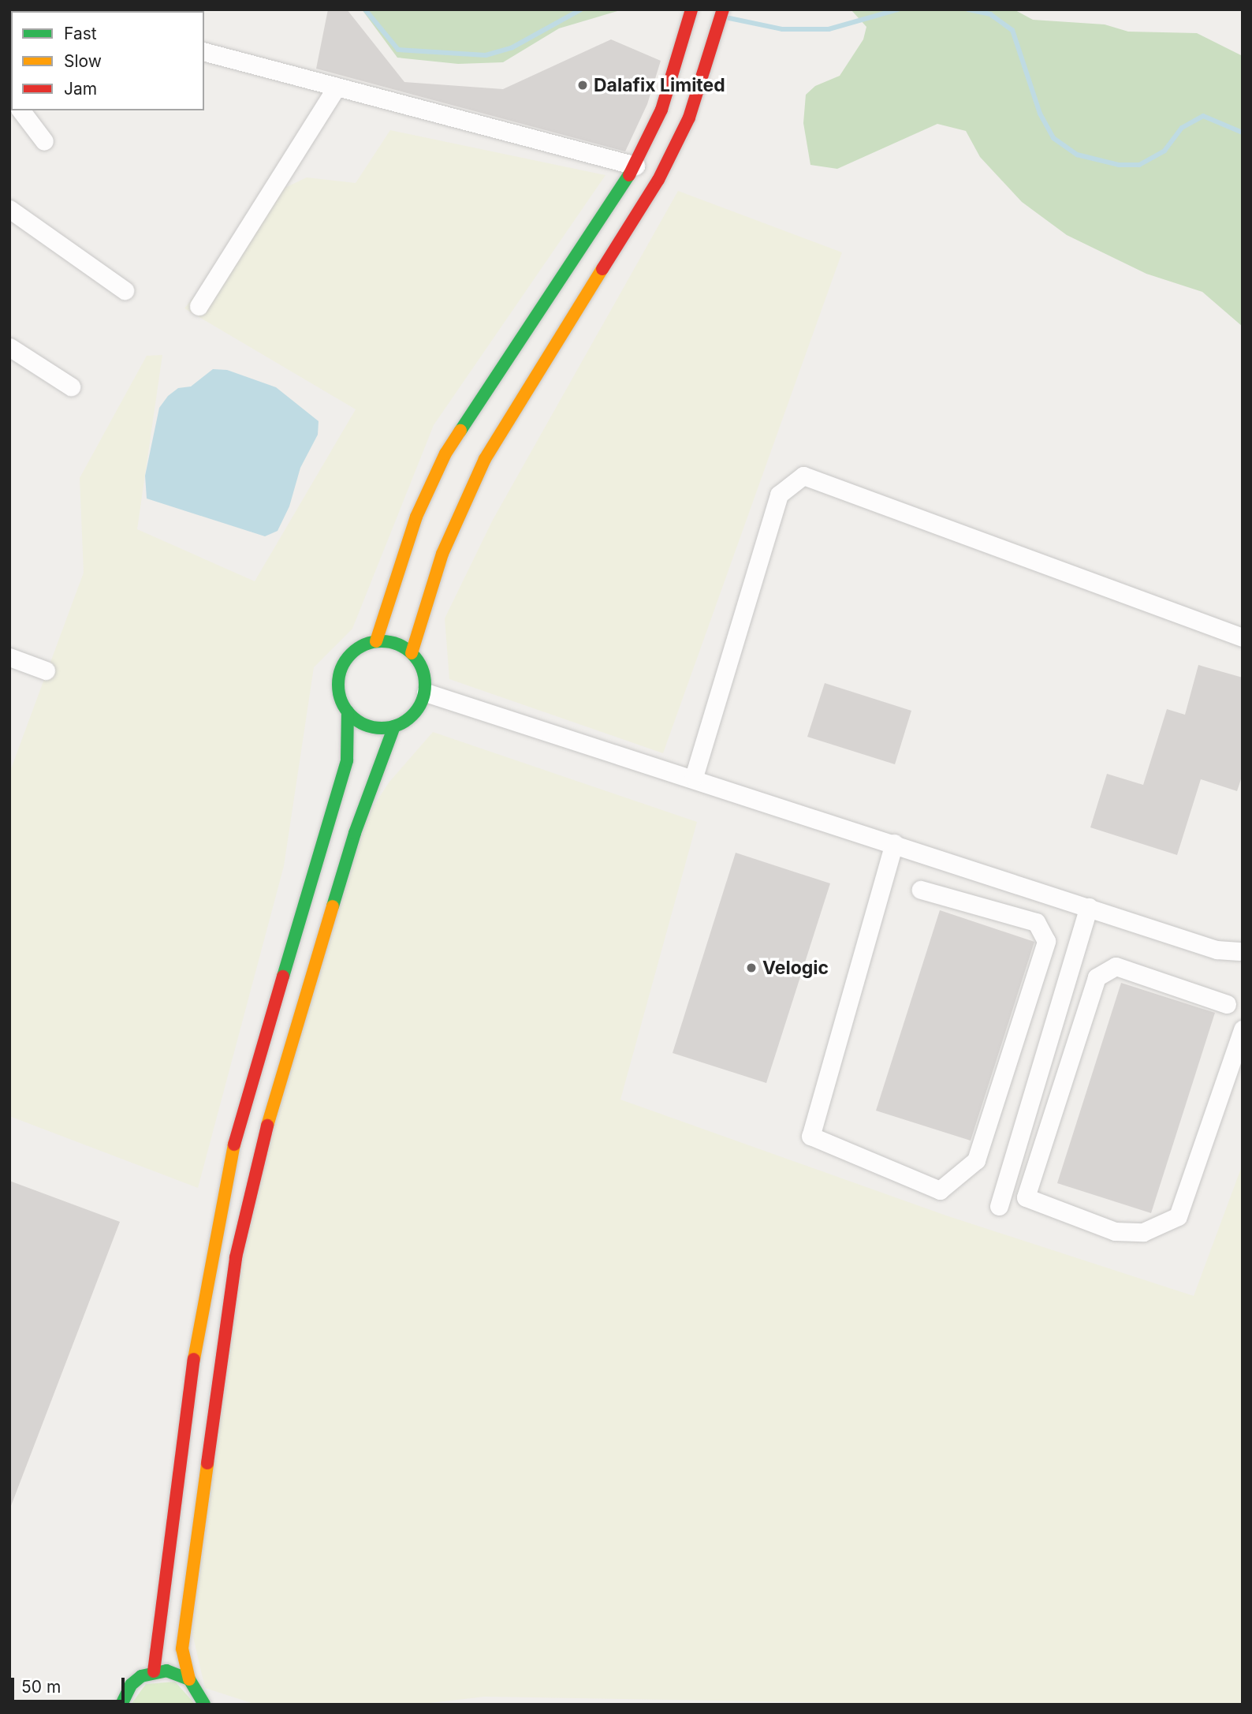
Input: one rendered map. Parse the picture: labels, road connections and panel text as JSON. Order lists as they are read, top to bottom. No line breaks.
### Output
{"places":["Dalafix Limited","Velogic"],"legend":["Fast","Slow","Jam"],"scale_bar":"50 m"}
